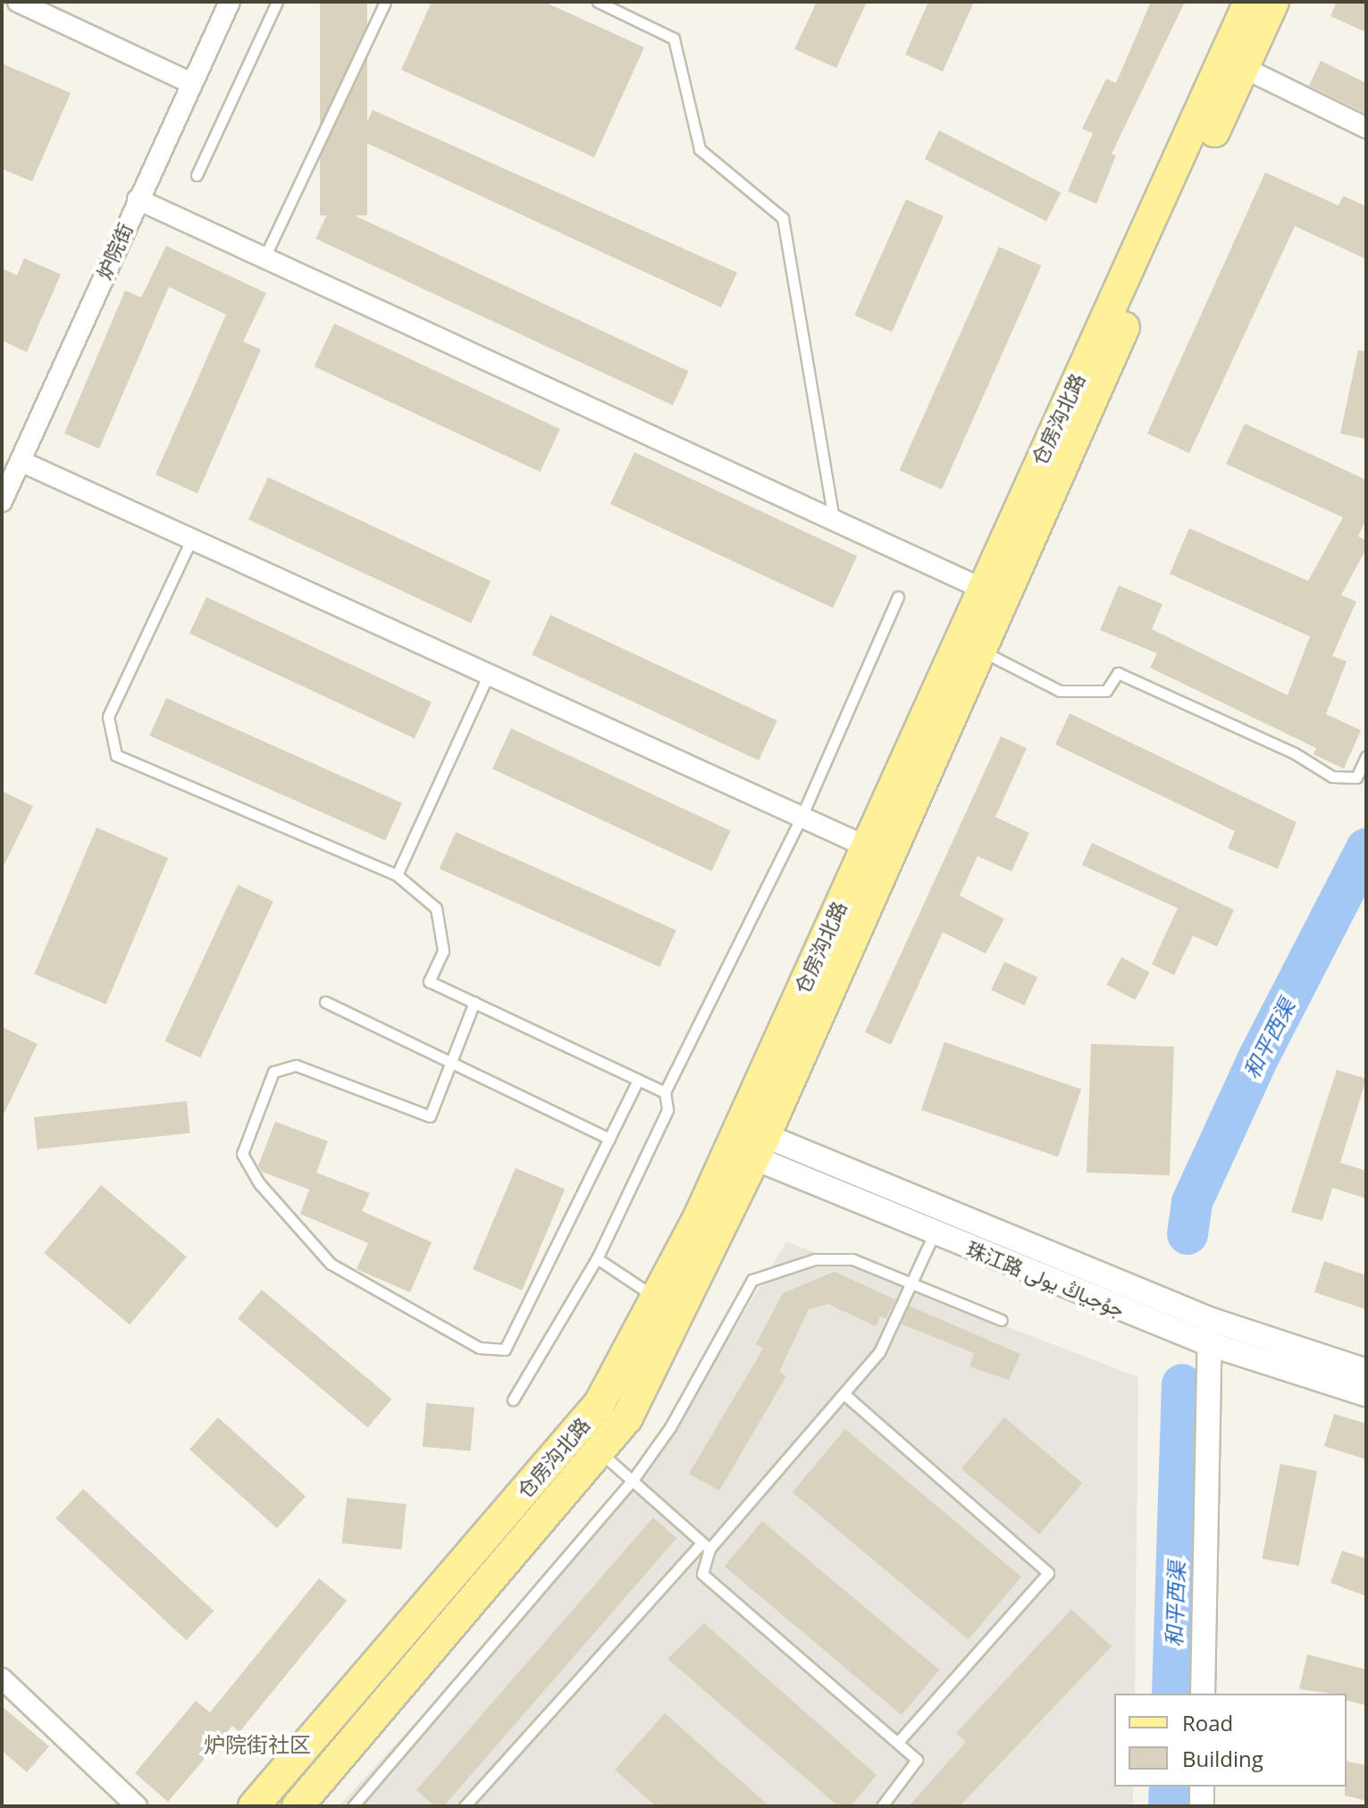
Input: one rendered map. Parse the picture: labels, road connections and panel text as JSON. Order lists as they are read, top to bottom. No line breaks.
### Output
{"streets":{"main road":["仓房沟北路"],"street":["炉院街","珠江路 جۇجياڭ يولى"]},"crossings":[["仓房沟北路","珠江路 جۇجياڭ يولى"]],"districts":["炉院街社区"],"water":["和平西渠"],"legend":["Road","Building"]}
